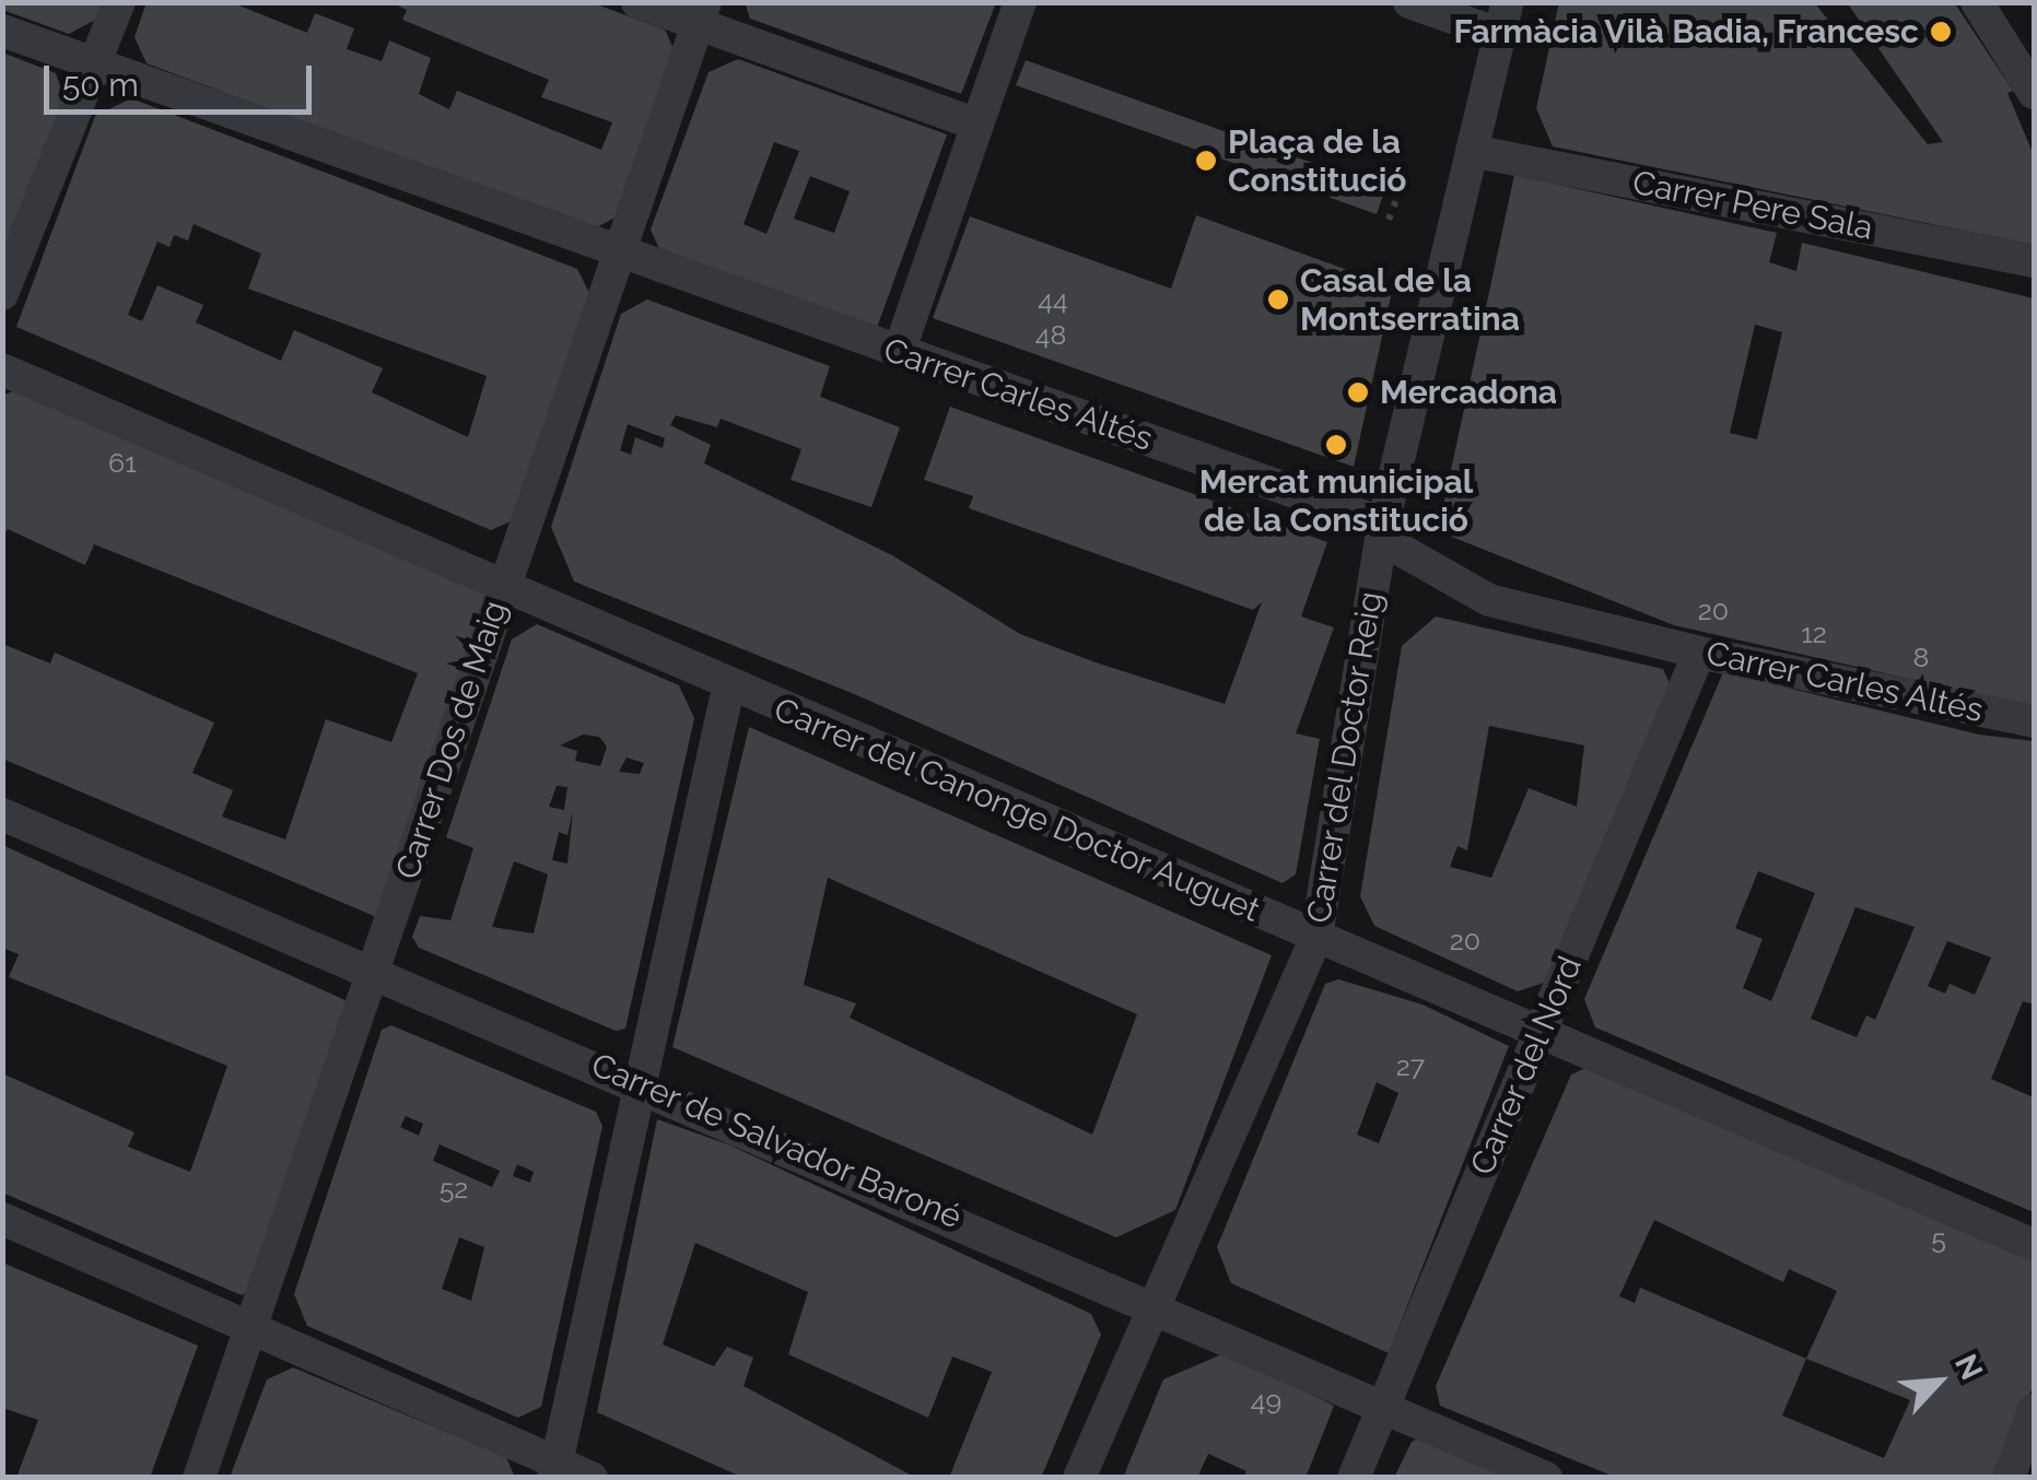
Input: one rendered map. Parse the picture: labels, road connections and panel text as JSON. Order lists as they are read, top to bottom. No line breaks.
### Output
{"streets":{"street":["Carrer Pere Sala","Carrer Carles Altés","Carrer Dos de Maig","Carrer del Doctor Reig","Carrer del Canonge Doctor Auguet","Carrer del Nord","Carrer de Salvador Baroné"]},"crossings":[["Carrer Pere Sala","Carrer del Doctor Reig"],["Carrer Carles Altés","Carrer Dos de Maig"],["Carrer Carles Altés","Carrer del Doctor Reig"],["Carrer Carles Altés","Carrer del Nord"],["Carrer Dos de Maig","Carrer del Canonge Doctor Auguet"],["Carrer Dos de Maig","Carrer de Salvador Baroné"],["Carrer del Doctor Reig","Carrer del Canonge Doctor Auguet"],["Carrer del Doctor Reig","Carrer de Salvador Baroné"],["Carrer del Canonge Doctor Auguet","Carrer del Nord"],["Carrer del Nord","Carrer de Salvador Baroné"]],"places":["Farmàcia Vilà Badia, Francesc","Plaça de la Constitució","Casal de la Montserratina","Mercadona","Mercat municipal de la Constitució"],"house_numbers":["44","48","61","20","12","8","20","27","52","5","49"],"scale_bar":"50 m","north":"top right"}
